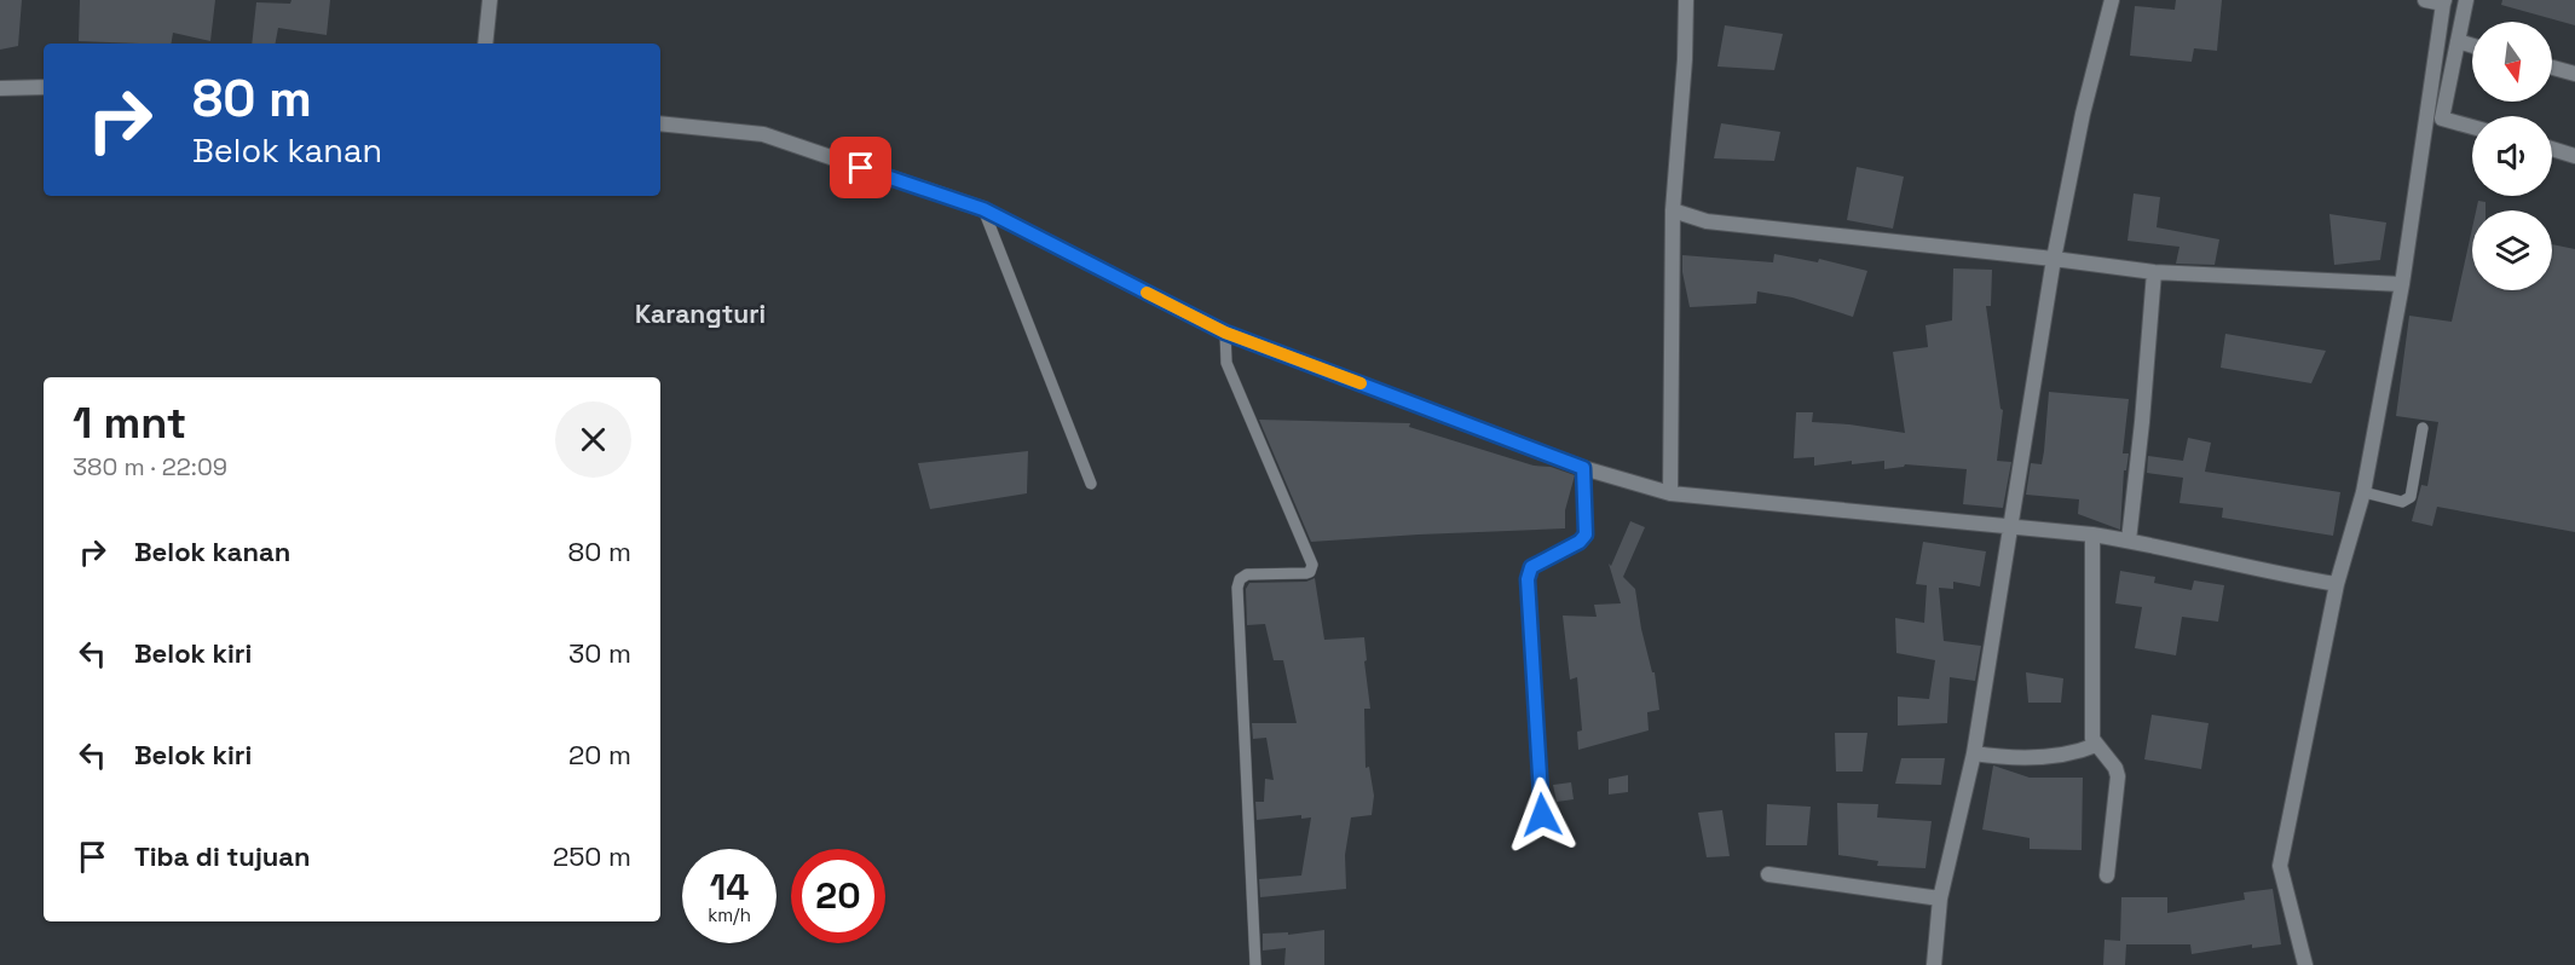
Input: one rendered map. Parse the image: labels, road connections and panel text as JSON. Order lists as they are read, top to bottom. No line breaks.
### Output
{"districts":["Karangturi"],"north":"bottom","page":{"turn":["80 m","Belok kanan"],"heading":["1 mnt","380 m · 22:09"],"list":[{"name":"Belok kanan","value":"80 m"},{"name":"Belok kiri","value":"30 m"},{"name":"Belok kiri","value":"20 m"},{"name":"Tiba di tujuan","value":"250 m"}],"speed":"14 km/h","limit":"20"}}
